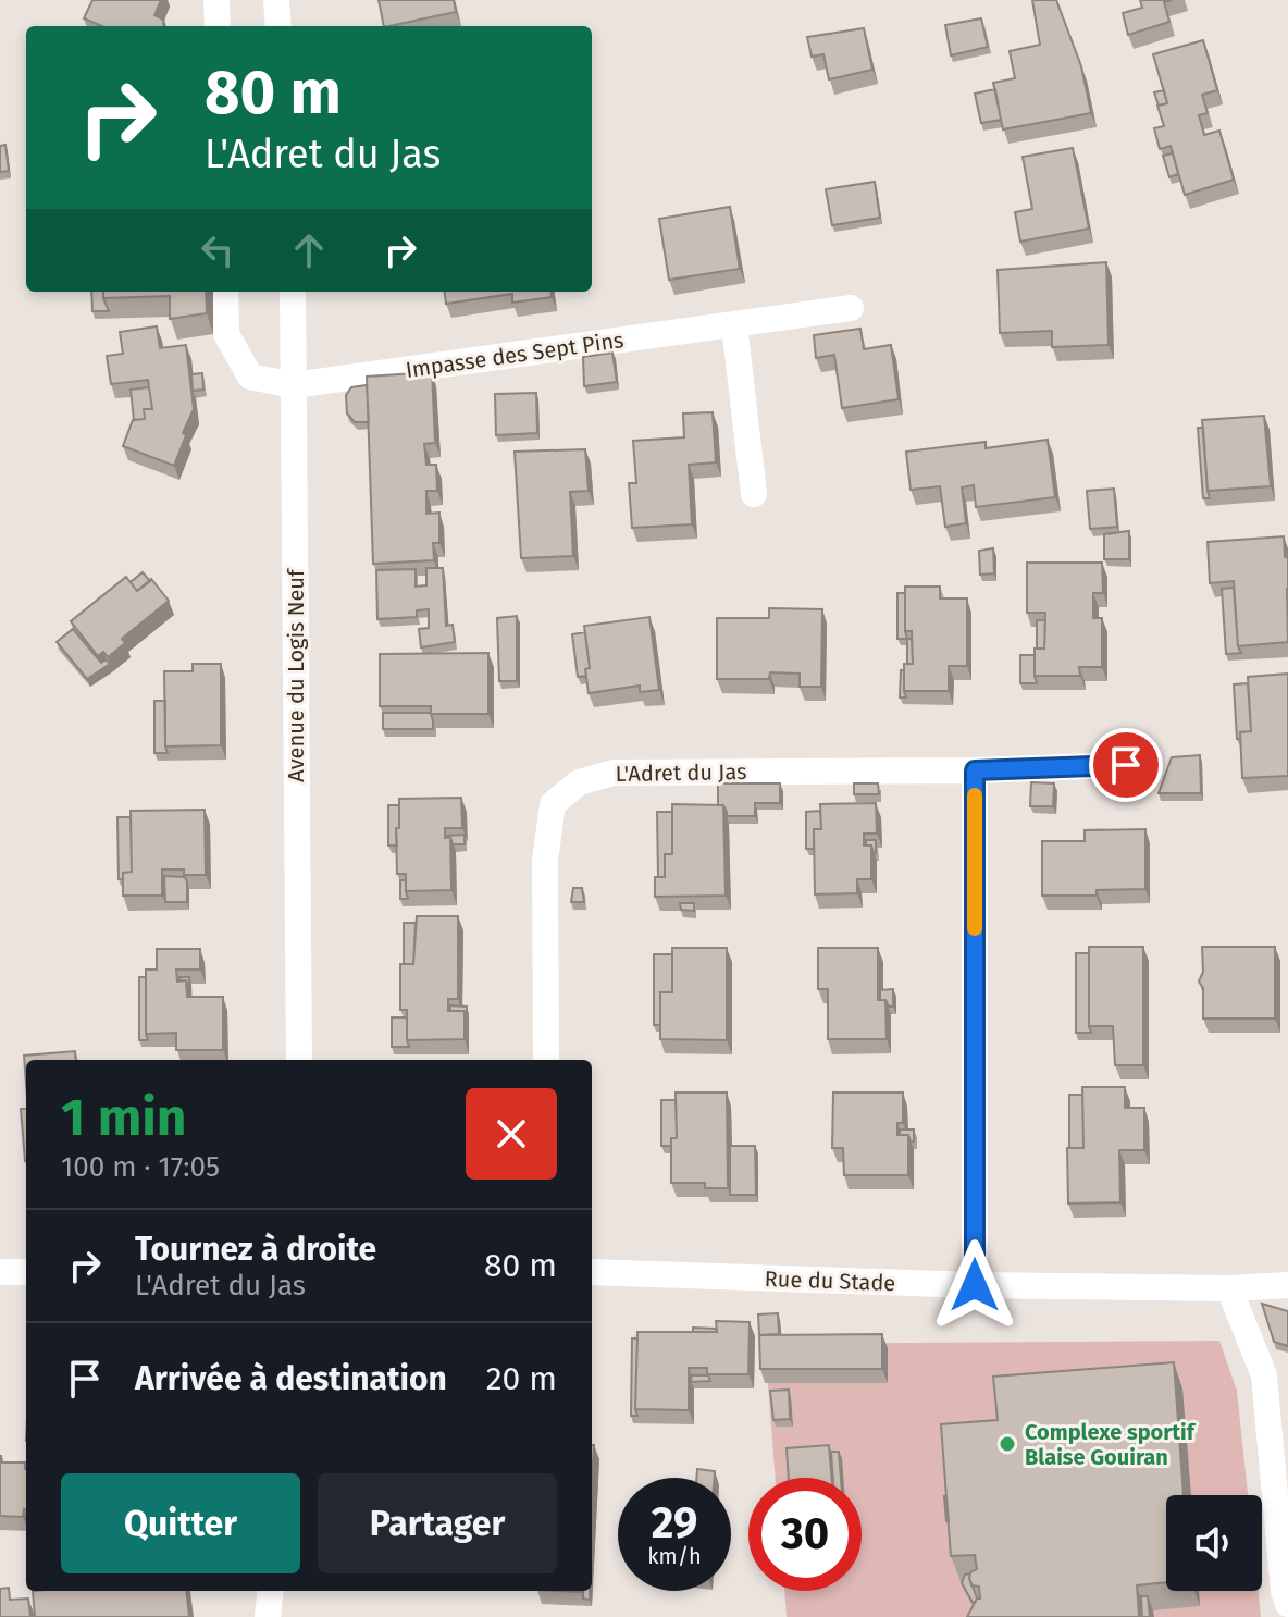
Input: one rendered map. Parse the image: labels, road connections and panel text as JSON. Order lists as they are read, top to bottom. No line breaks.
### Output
{"streets":{"street":["Impasse des Sept Pins","Avenue du Logis Neuf","L'Adret du Jas","Rue du Stade"]},"crossings":[["Impasse des Sept Pins","Avenue du Logis Neuf"]],"places":["Complexe sportif Blaise Gouiran"],"page":{"turn":["80 m","L'Adret du Jas"],"heading":["1 min","100 m · 17:05"],"list":[{"name":"Tournez à droite","note":"L'Adret du Jas","value":"80 m"},{"name":"Arrivée à destination","value":"20 m"}],"buttons":["Quitter","Partager"],"speed":"29 km/h","limit":"30"}}
